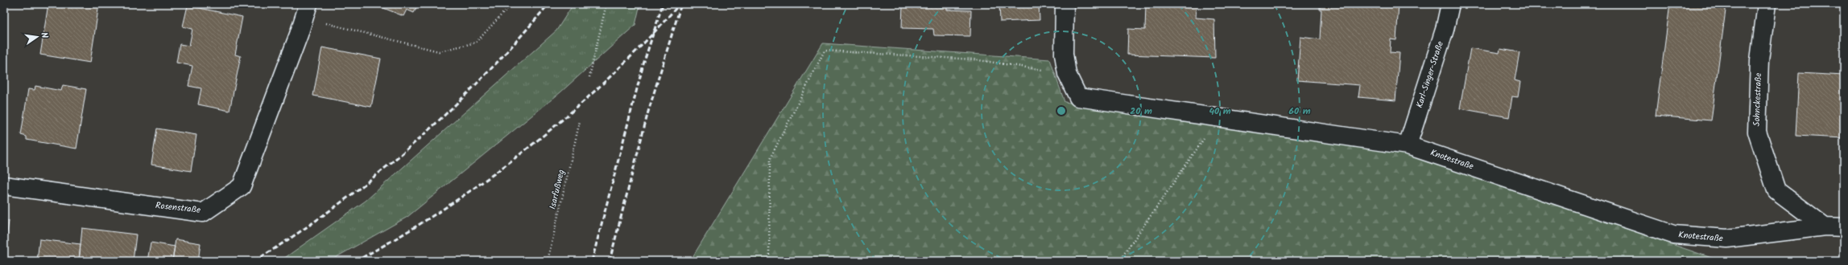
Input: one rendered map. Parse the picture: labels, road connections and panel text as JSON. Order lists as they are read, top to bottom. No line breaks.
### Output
{"streets":{"street":["Karl-Singer-Straße","Sohnckestraße","Knotestraße","Rosenstraße"],"path":["Isarfußweg"]},"crossings":[["Karl-Singer-Straße","Knotestraße"],["Sohnckestraße","Knotestraße"]],"north":"right","rings":["20 m","40 m","60 m"]}
